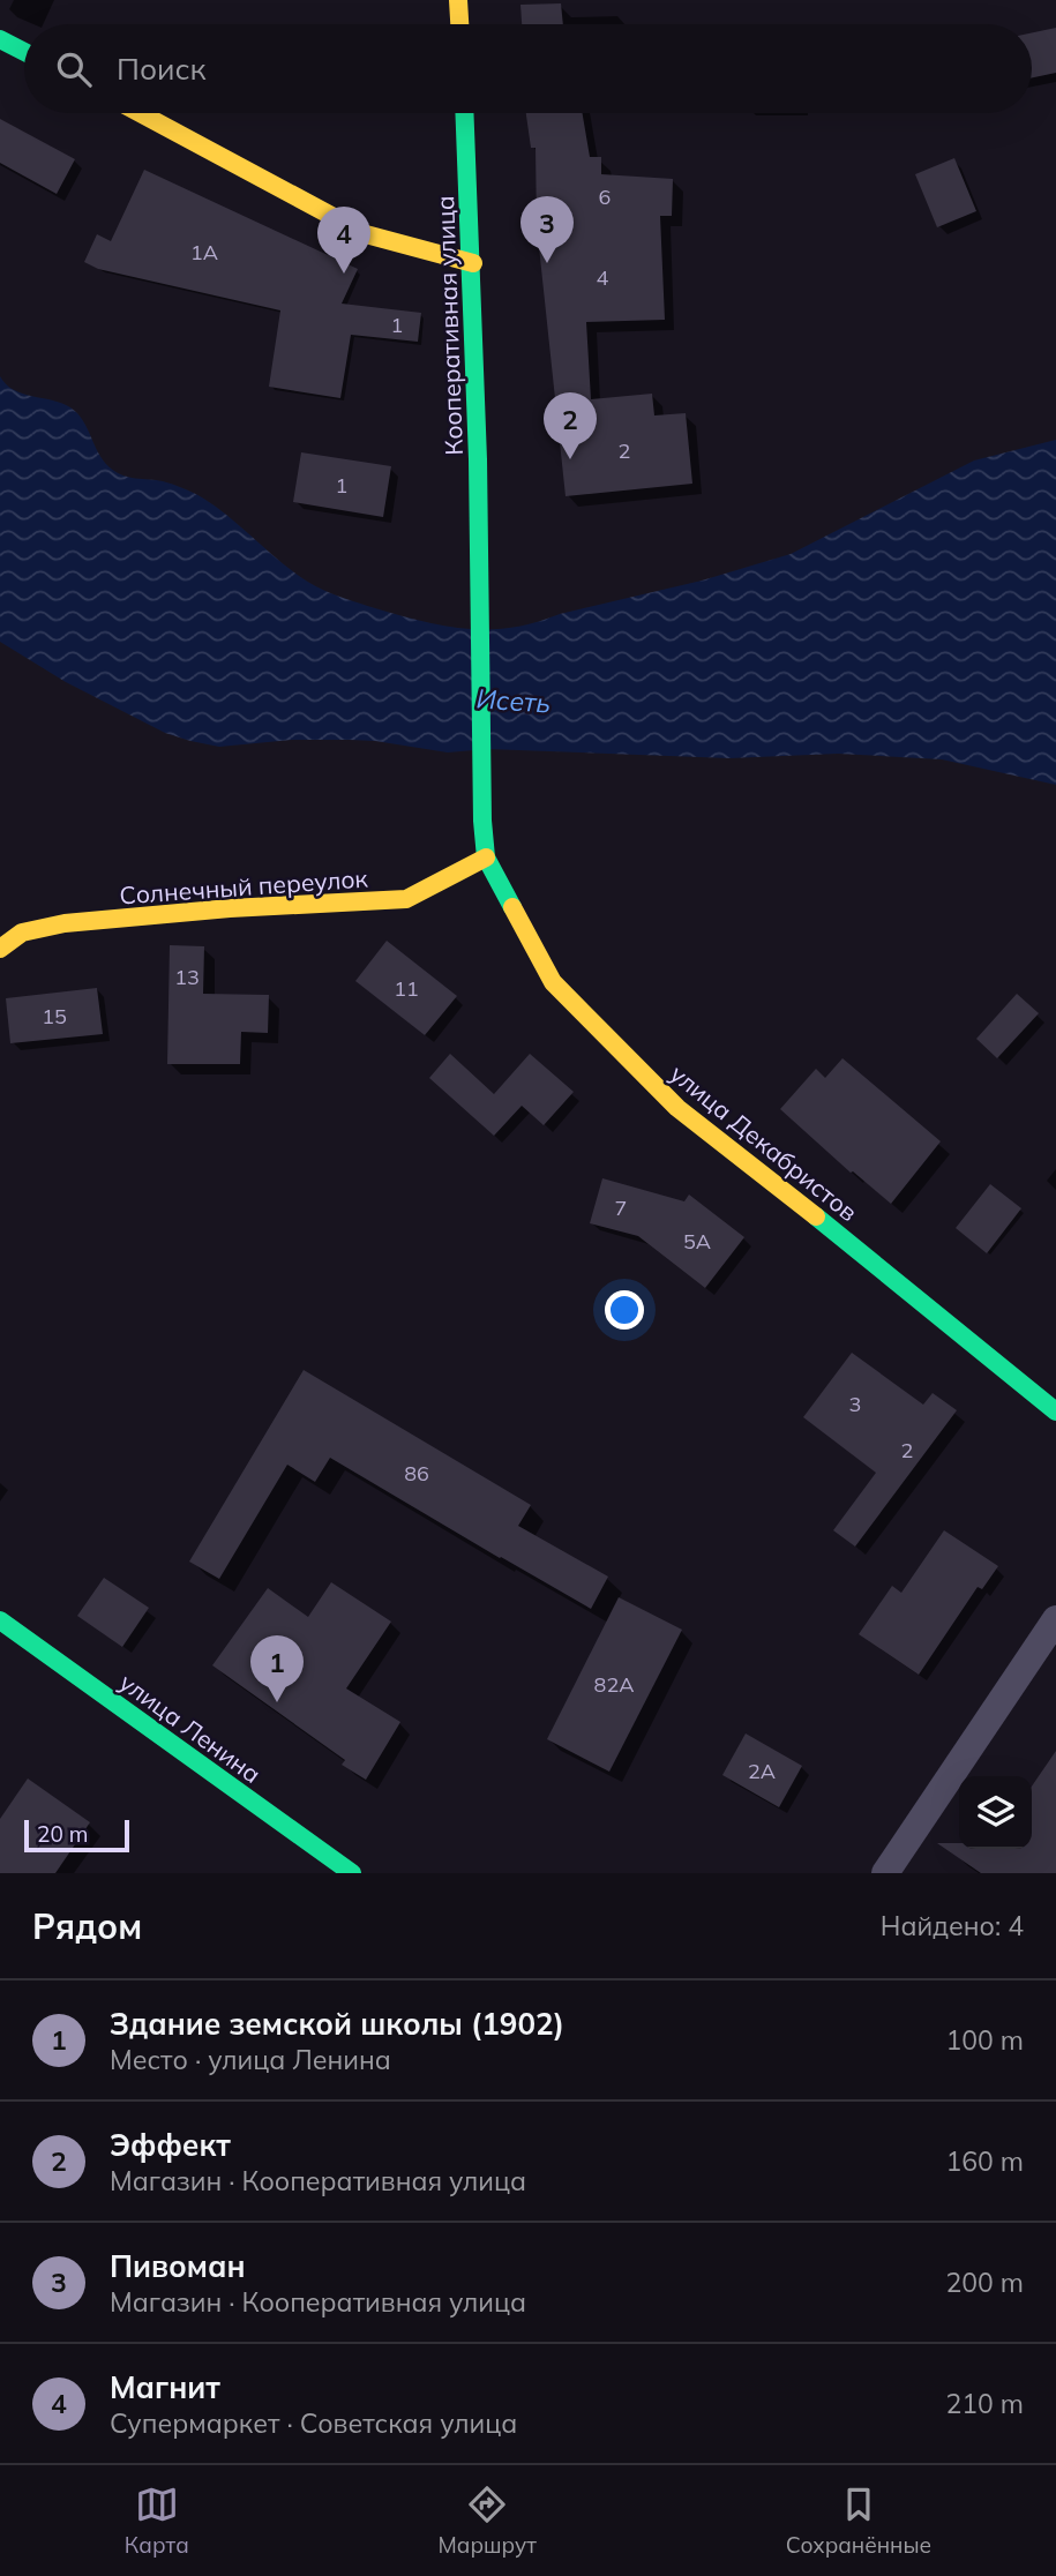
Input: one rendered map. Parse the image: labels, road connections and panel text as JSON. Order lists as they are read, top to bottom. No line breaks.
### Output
{"streets":{"main road":["Кооперативная улица","Солнечный переулок","улица Декабристов","улица Ленина"]},"crossings":[["Кооперативная улица","улица Декабристов"],["Солнечный переулок","улица Декабристов"]],"water":["Исеть"],"house_numbers":["6","1А","4","1","2","1","13","11","15","7","5А","3","2","86","82А","2А"],"scale_bar":"20 m","page":{"search":"Поиск","pins":["3","4","2","1"],"scale":"20 m","heading":["Рядом","Найдено: 4"],"list":[{"mark":"1","name":"Здание земской школы (1902)","note":"Место · улица Ленина","value":"100 m"},{"mark":"2","name":"Эффект","note":"Магазин · Кооперативная улица","value":"160 m"},{"mark":"3","name":"Пивоман","note":"Магазин · Кооперативная улица","value":"200 m"},{"mark":"4","name":"Магнит","note":"Супермаркет · Советская улица","value":"210 m"}],"nav":["Карта","Маршрут","Сохранённые"]}}
